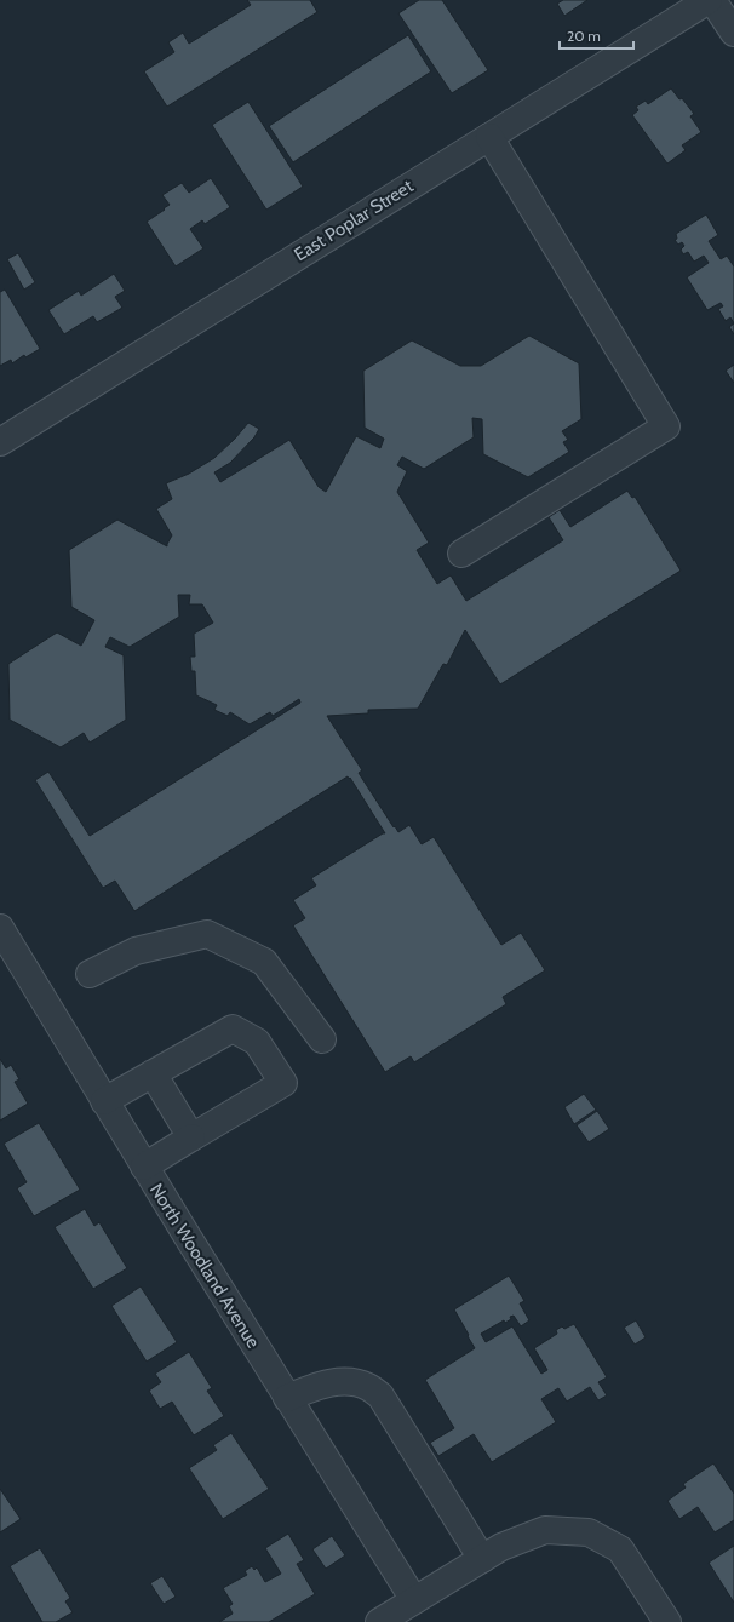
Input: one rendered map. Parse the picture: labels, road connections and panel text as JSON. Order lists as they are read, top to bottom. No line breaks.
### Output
{"streets":{"street":["East Poplar Street","North Woodland Avenue"]},"scale_bar":"20 m"}
